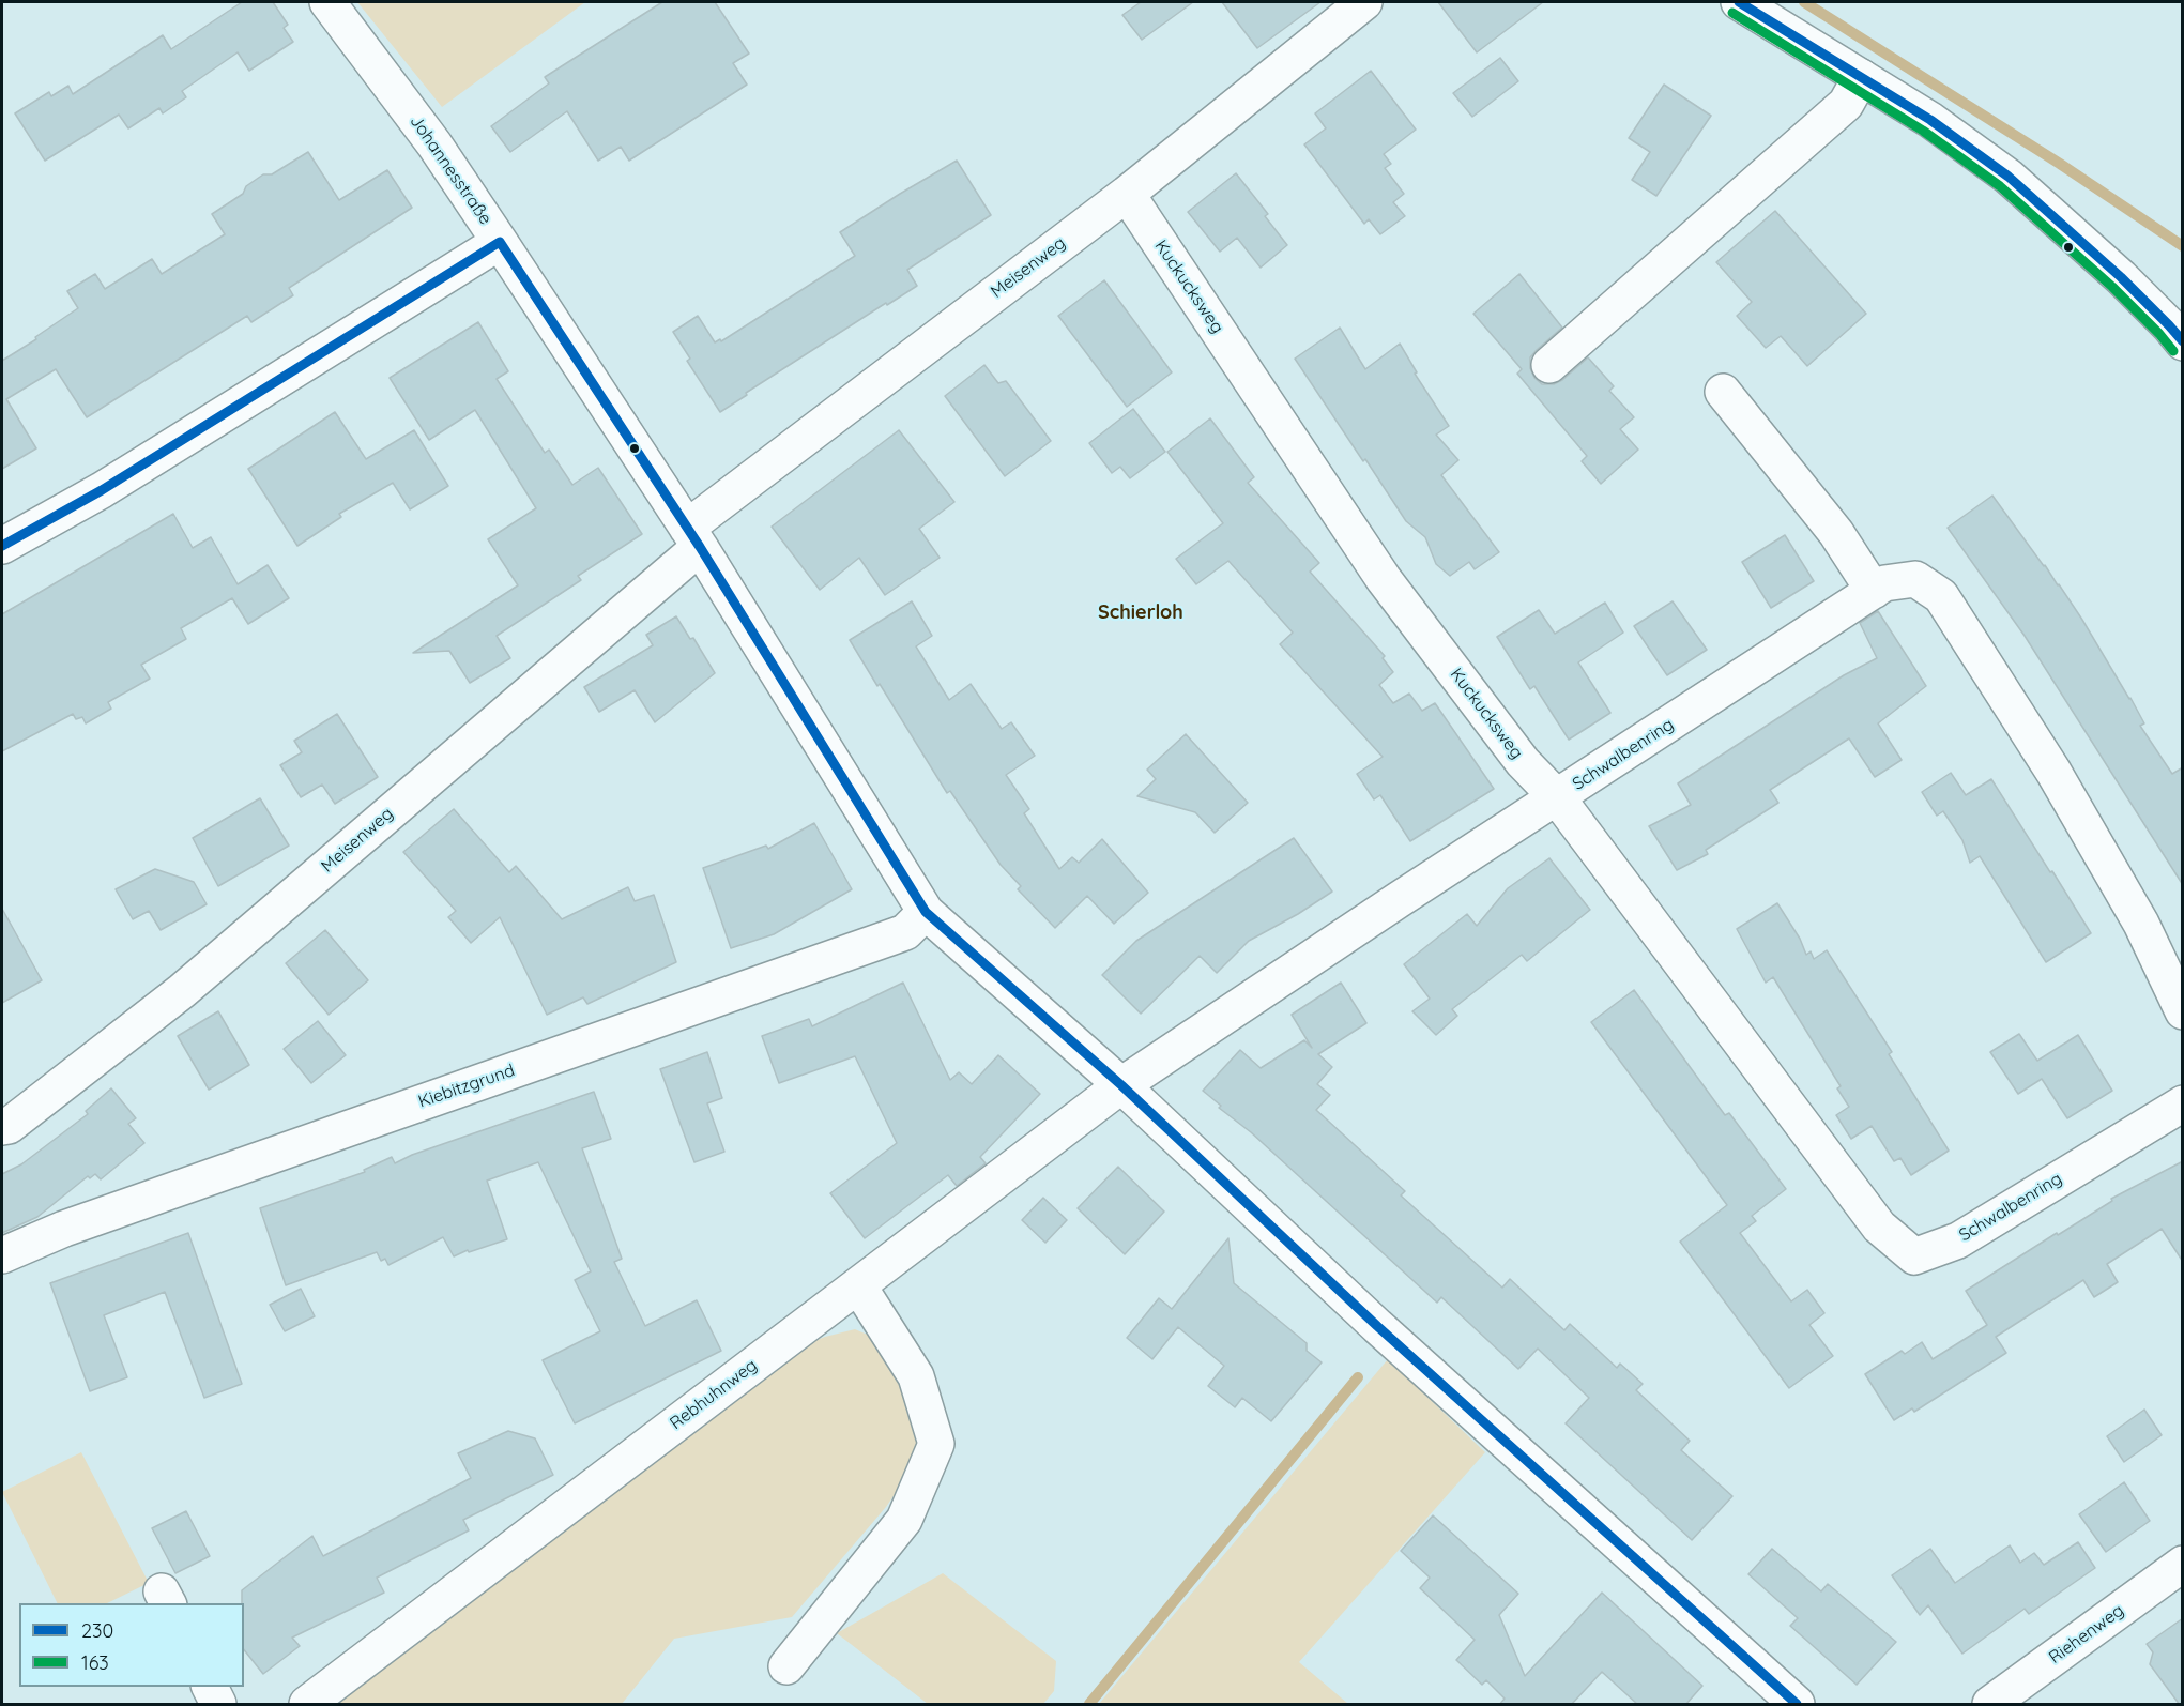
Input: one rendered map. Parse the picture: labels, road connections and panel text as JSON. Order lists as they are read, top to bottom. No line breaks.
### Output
{"streets":{"street":["Johannesstraße","Meisenweg","Kuckucksweg","Schwalbenring","Kiebitzgrund","Rebhuhnweg","Riehenweg"]},"crossings":[["Johannesstraße","Meisenweg"],["Johannesstraße","Kiebitzgrund"],["Johannesstraße","Rebhuhnweg"],["Meisenweg","Kuckucksweg"],["Kuckucksweg","Schwalbenring"]],"districts":["Schierloh"],"lines":["transit line 230","transit line 163"],"legend":["230","163"]}
